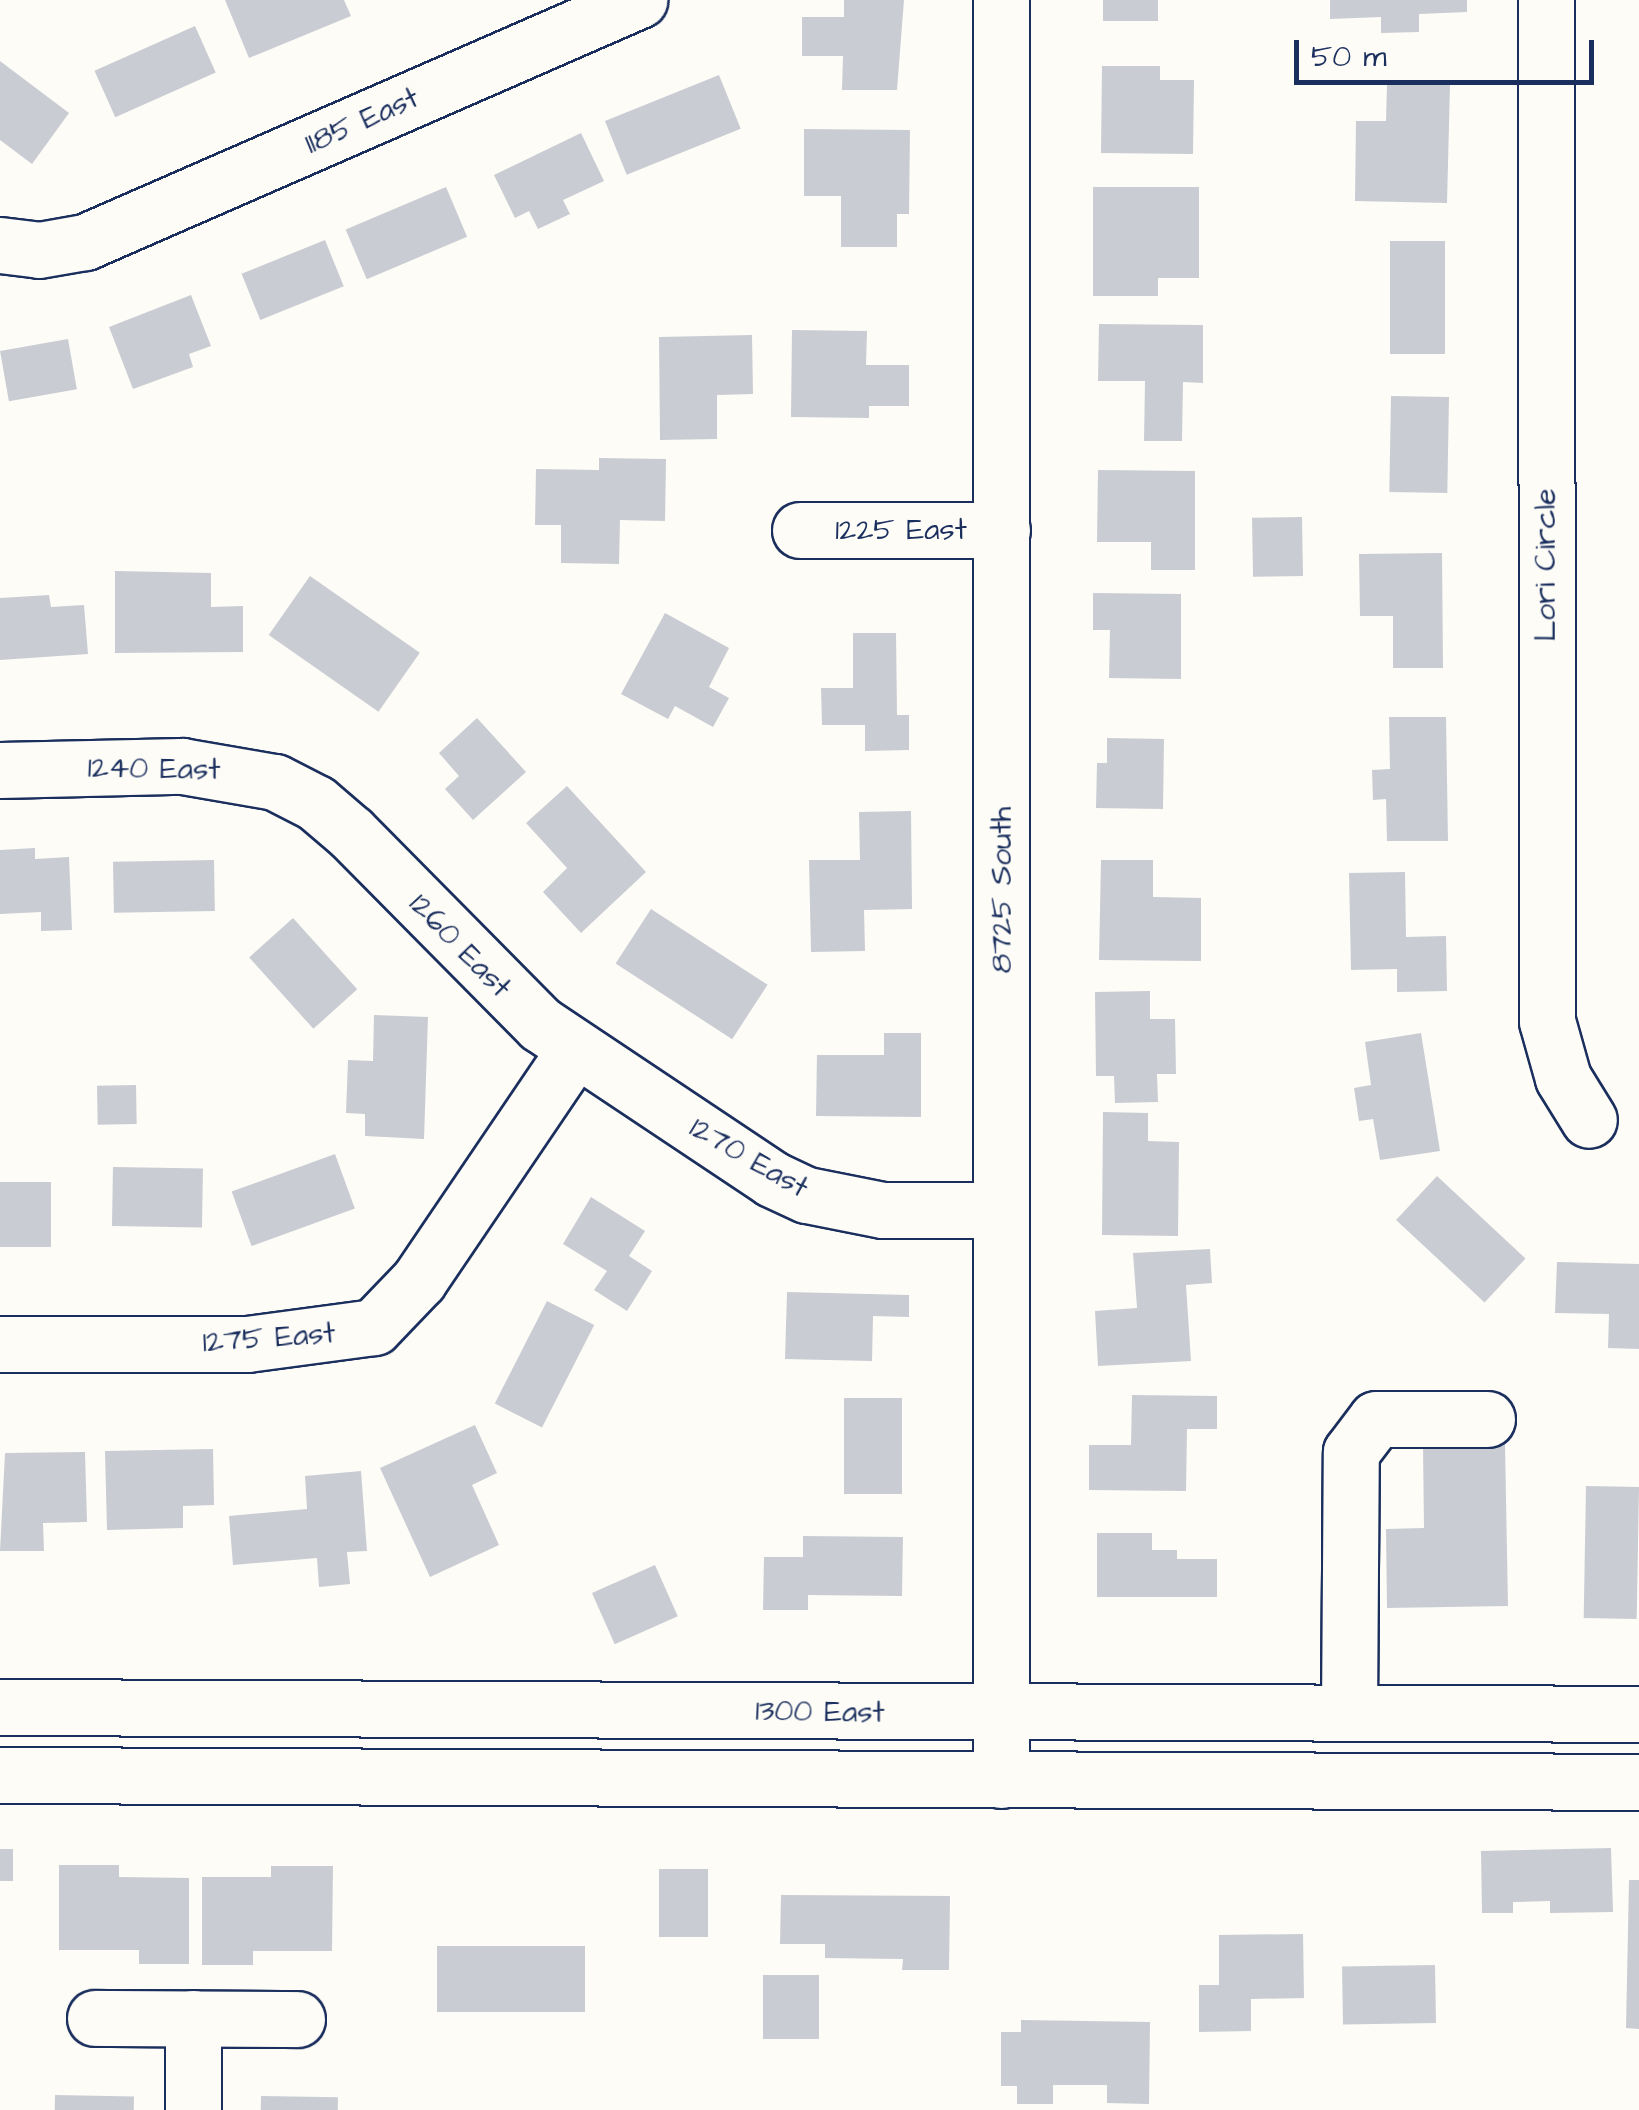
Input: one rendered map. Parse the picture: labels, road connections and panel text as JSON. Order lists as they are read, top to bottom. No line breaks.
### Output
{"streets":{"street":["1185 East","1225 East","Lori Circle","1240 East","8725 South","1260 East","1270 East","1275 East","1300 East"]},"crossings":[["1225 East","8725 South"],["1240 East","1260 East"],["8725 South","1270 East"],["8725 South","1300 East"],["1260 East","1270 East"],["1260 East","1275 East"],["1270 East","1275 East"]],"scale_bar":"50 m"}
